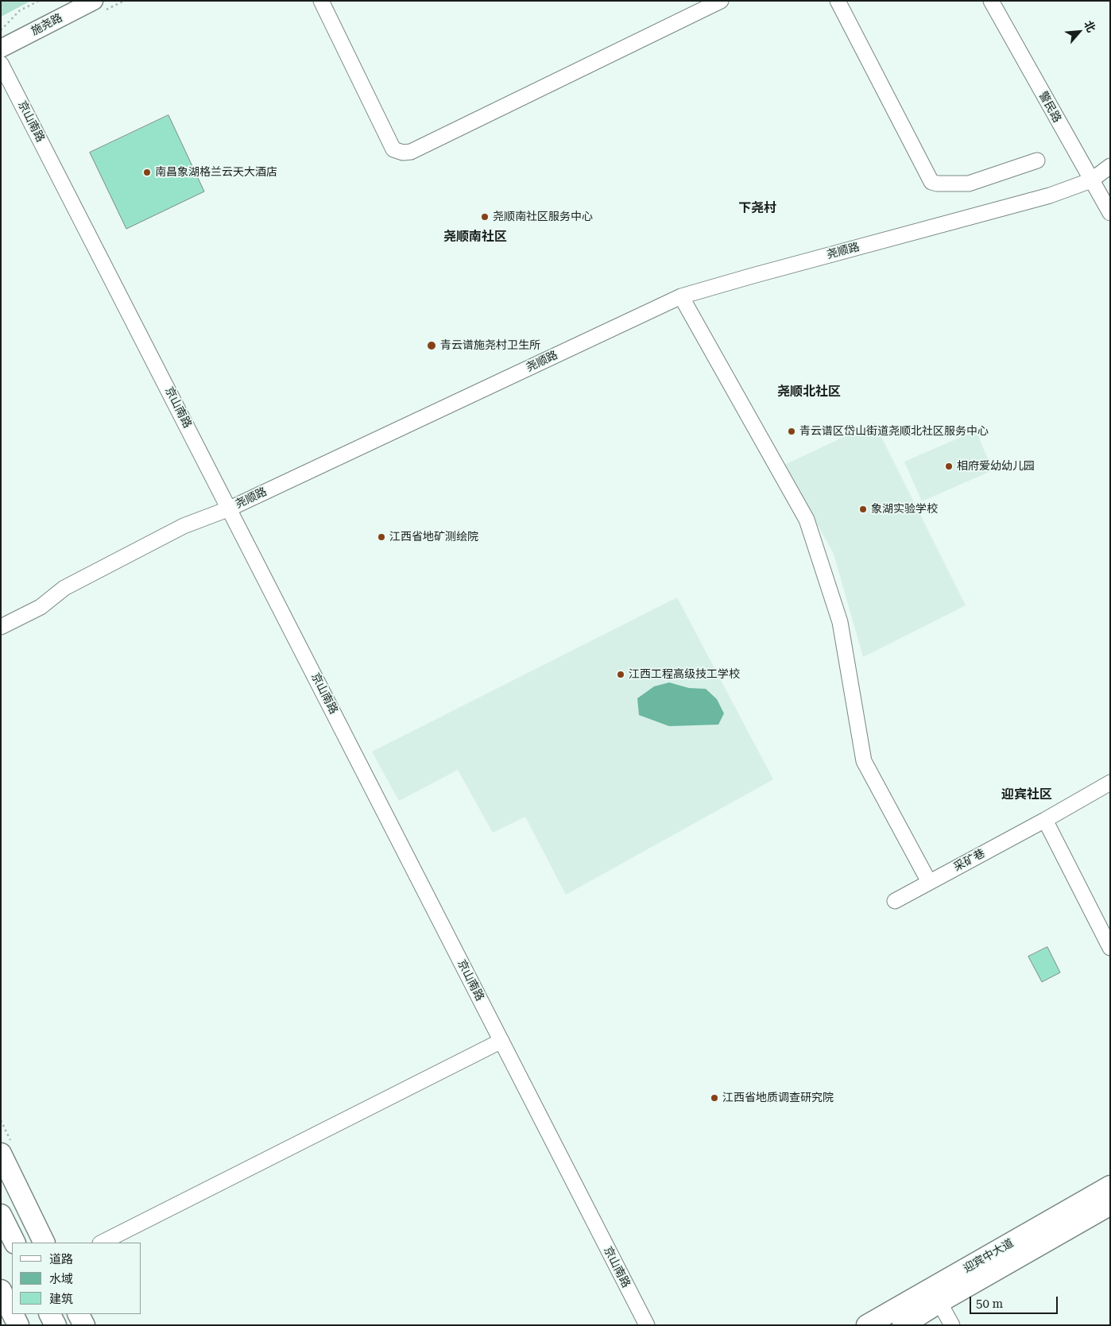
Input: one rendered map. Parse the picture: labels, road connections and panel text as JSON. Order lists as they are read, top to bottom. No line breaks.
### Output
{"streets":{"highway":["迎宾中大道"],"main road":["施尧路"],"street":["警民路","京山南路","尧顺路","采矿巷"]},"crossings":[["警民路","尧顺路"],["京山南路","尧顺路"]],"districts":["下尧村","尧顺南社区","尧顺北社区","迎宾社区"],"places":["南昌象湖格兰云天大酒店","尧顺南社区服务中心","青云谱施尧村卫生所","青云谱区岱山街道尧顺北社区服务中心","相府爱幼幼儿园","象湖实验学校","江西省地矿测绘院","江西工程高级技工学校","江西省地质调查研究院"],"legend":["道路","水域","建筑"],"scale_bar":"50 m","north":"top right"}
